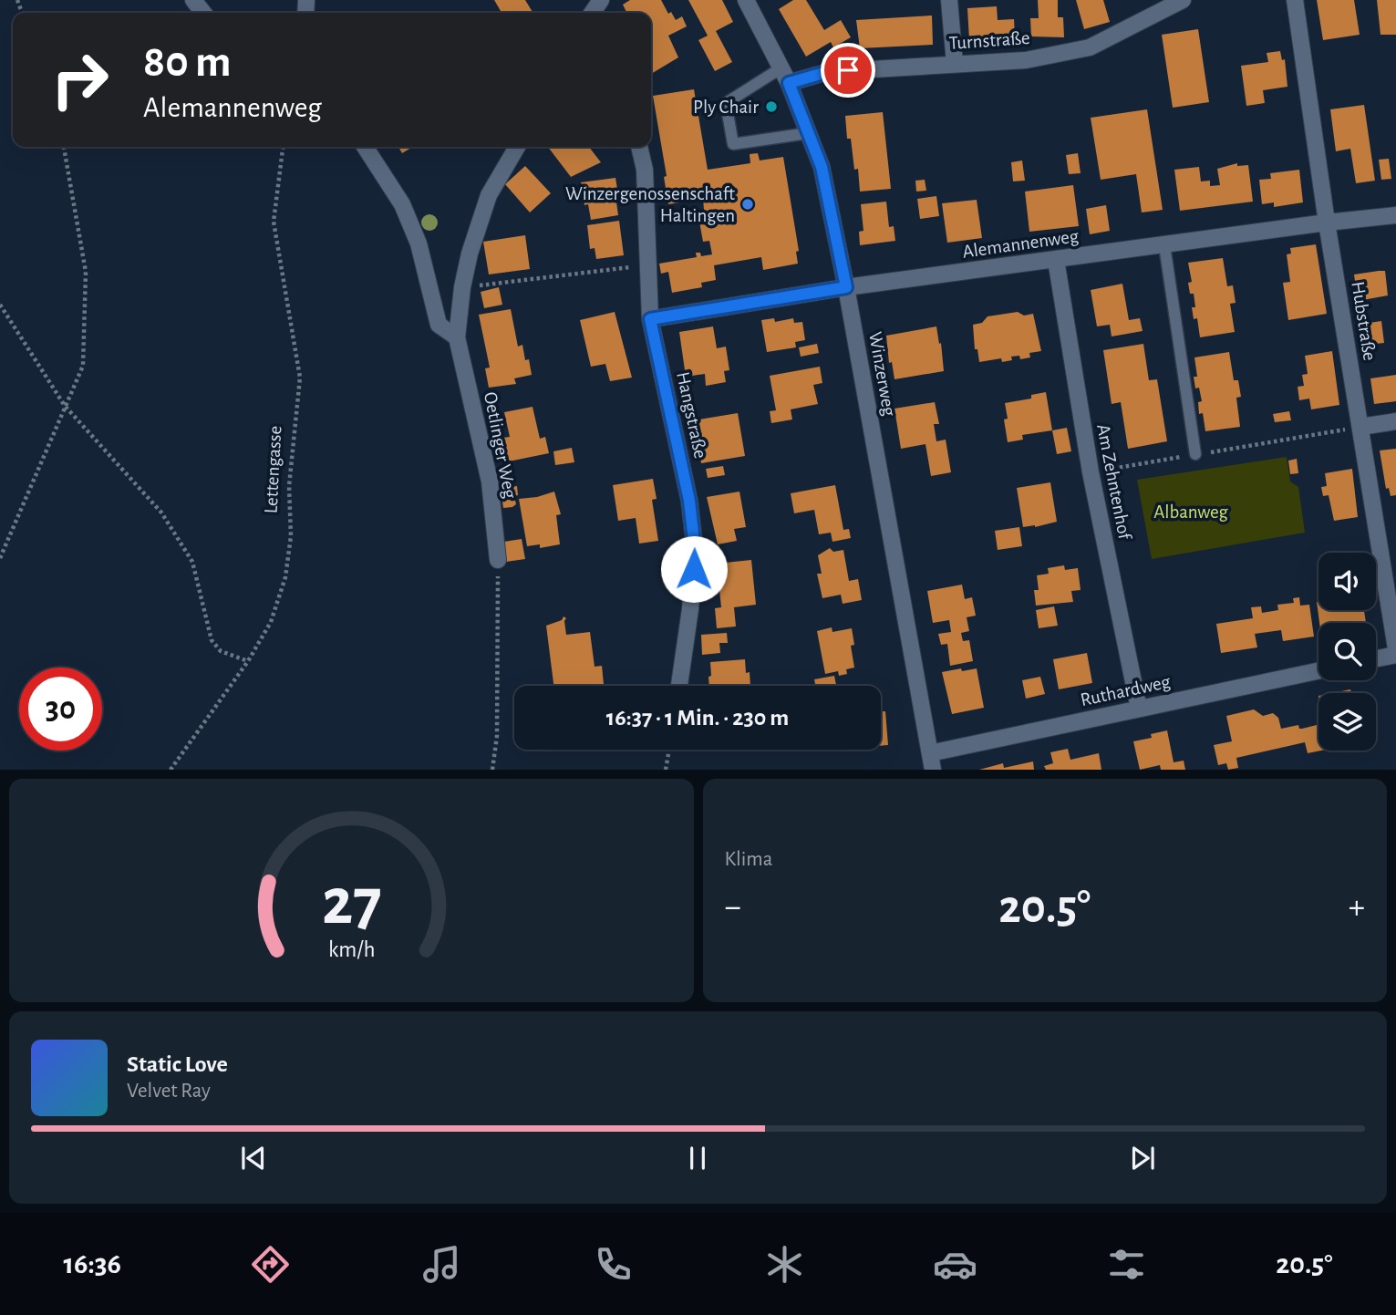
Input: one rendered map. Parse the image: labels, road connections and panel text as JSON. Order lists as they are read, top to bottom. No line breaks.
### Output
{"streets":{"street":["Turnstraße","Alemannenweg","Hubstraße","Winzerweg","Hangstraße","Oetlinger Weg","Am Zehntenhof","Ruthardweg"],"path":["Lettengasse"]},"crossings":[["Turnstraße","Winzerweg"],["Alemannenweg","Hubstraße"],["Alemannenweg","Winzerweg"],["Alemannenweg","Hangstraße"],["Alemannenweg","Am Zehntenhof"],["Winzerweg","Ruthardweg"],["Am Zehntenhof","Ruthardweg"]],"parks":["Albanweg"],"places":["Ply Chair","Winzergenossenschaft Haltingen"],"page":{"turn":["80 m","Alemannenweg"],"limit":"30","trip":"16:37 · 1 Min. · 230 m","tile":"Klima","heat":["−","20.5°","+"],"song":["Static Love","Velvet Ray"],"tabs":["16:36","20.5°"],"gauge":["27","km/h"]}}
